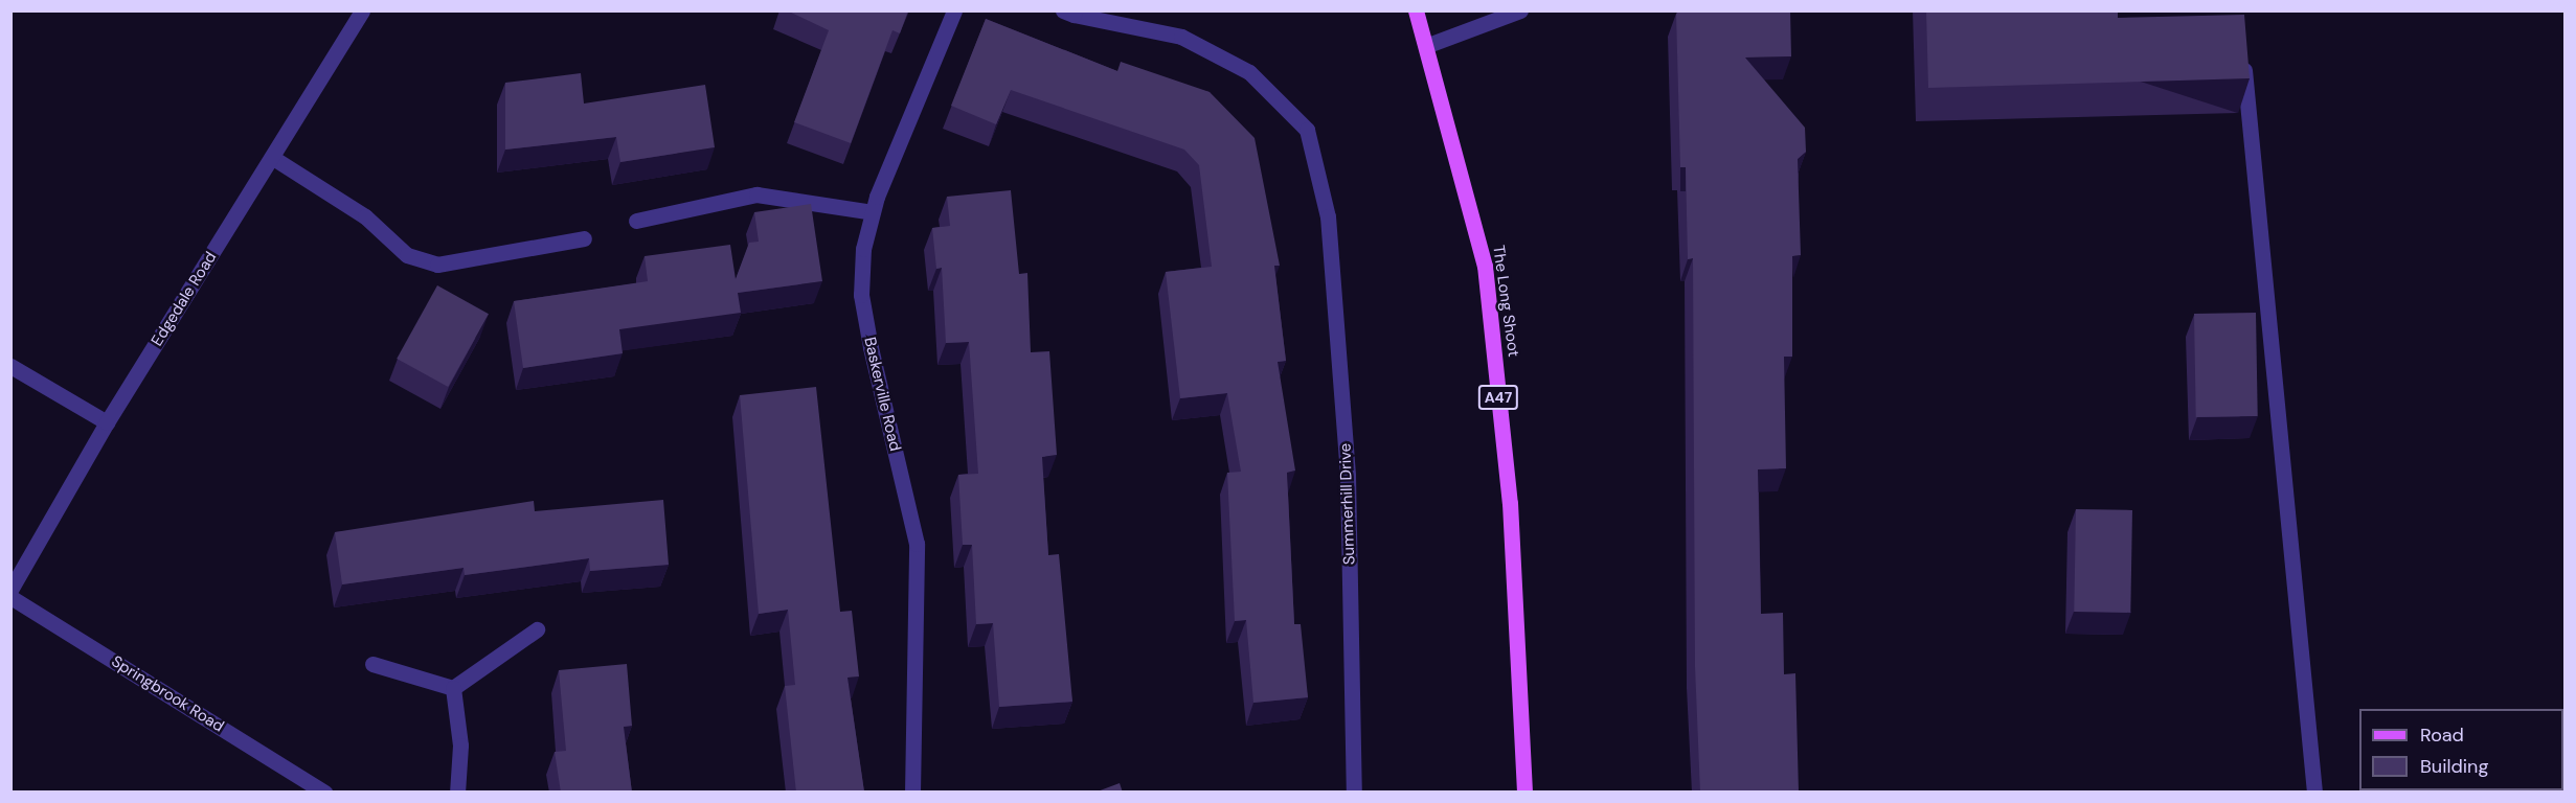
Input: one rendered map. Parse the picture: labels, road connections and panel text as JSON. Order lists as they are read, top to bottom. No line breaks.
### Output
{"streets":{"main road":["The Long Shoot","A47"],"street":["Edgedale Road","Baskerville Road","Summerhill Drive","Springbrook Road"]},"legend":["Road","Building"]}
